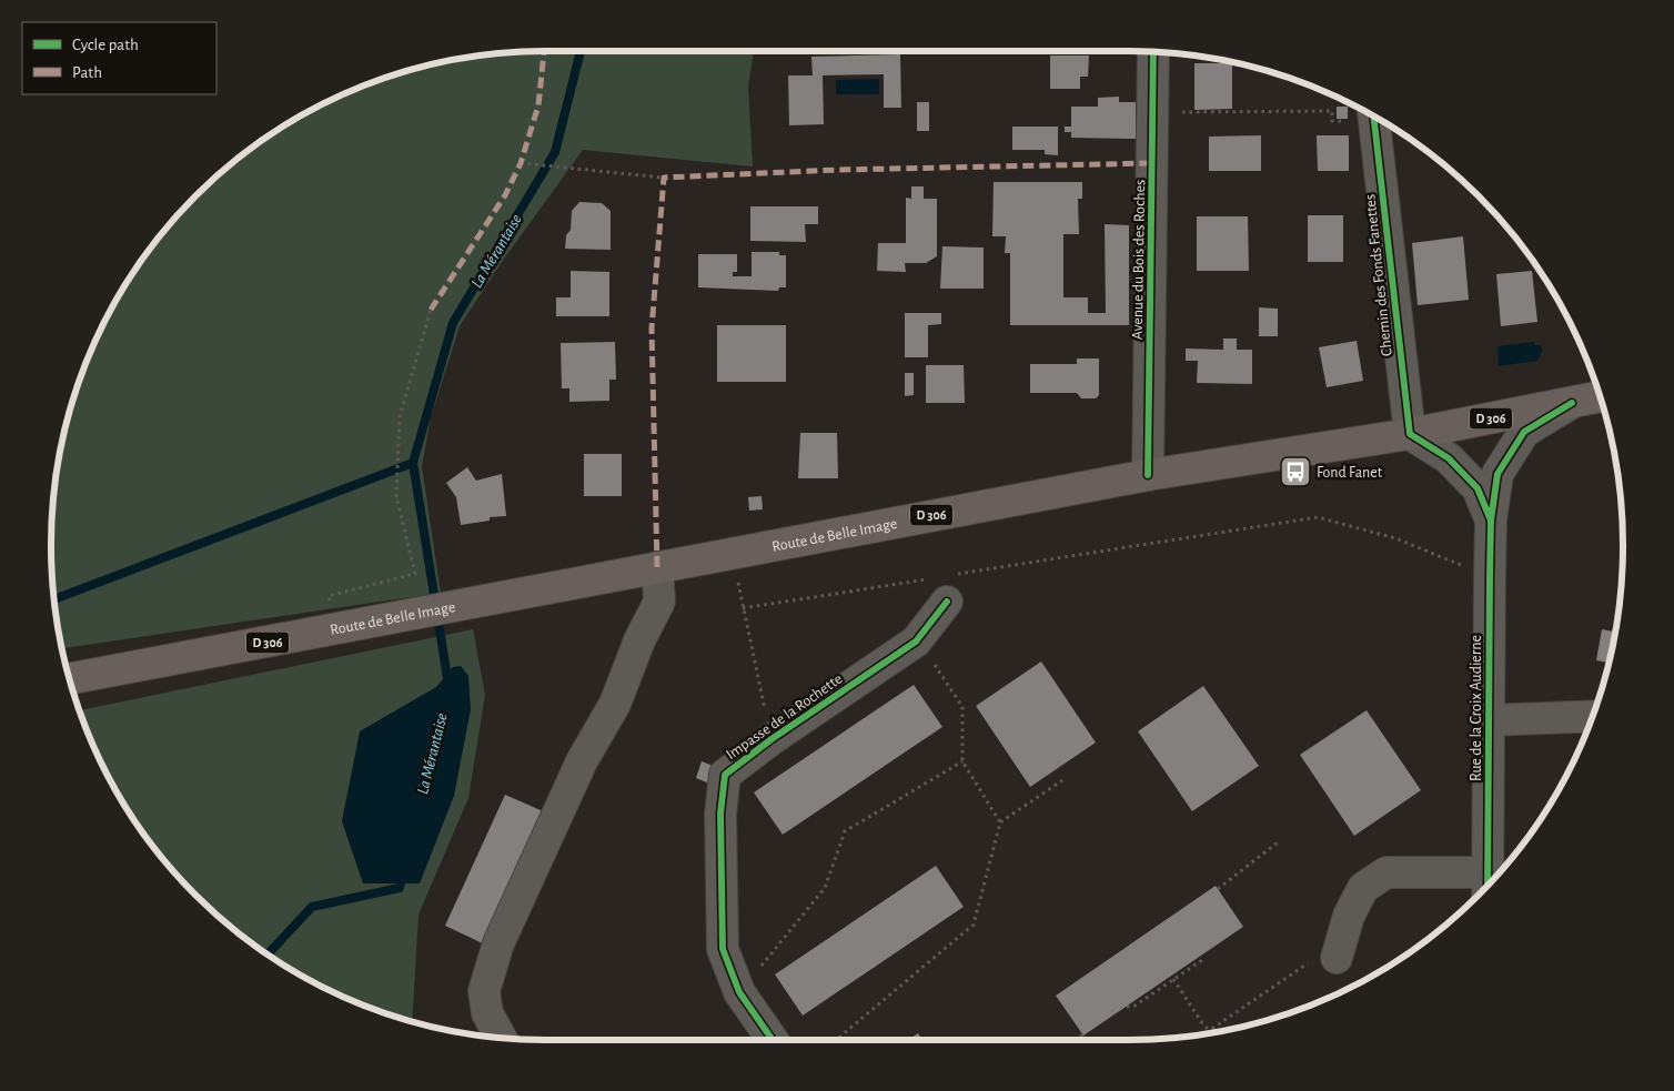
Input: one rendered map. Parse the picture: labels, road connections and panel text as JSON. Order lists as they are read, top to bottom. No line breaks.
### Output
{"streets":{"main road":["D 306","Route de Belle Image"],"street":["Avenue du Bois des Roches","Chemin des Fonds Fanettes","Rue de la Croix Audierne","Impasse de la Rochette"]},"crossings":[["Avenue du Bois des Roches","Route de Belle Image"],["Chemin des Fonds Fanettes","Route de Belle Image"],["Chemin des Fonds Fanettes","Rue de la Croix Audierne"],["Route de Belle Image","Rue de la Croix Audierne"]],"water":["La Mérantaise"],"places":{"bus stop":["Fond Fanet"]},"legend":["Cycle path","Path"]}
